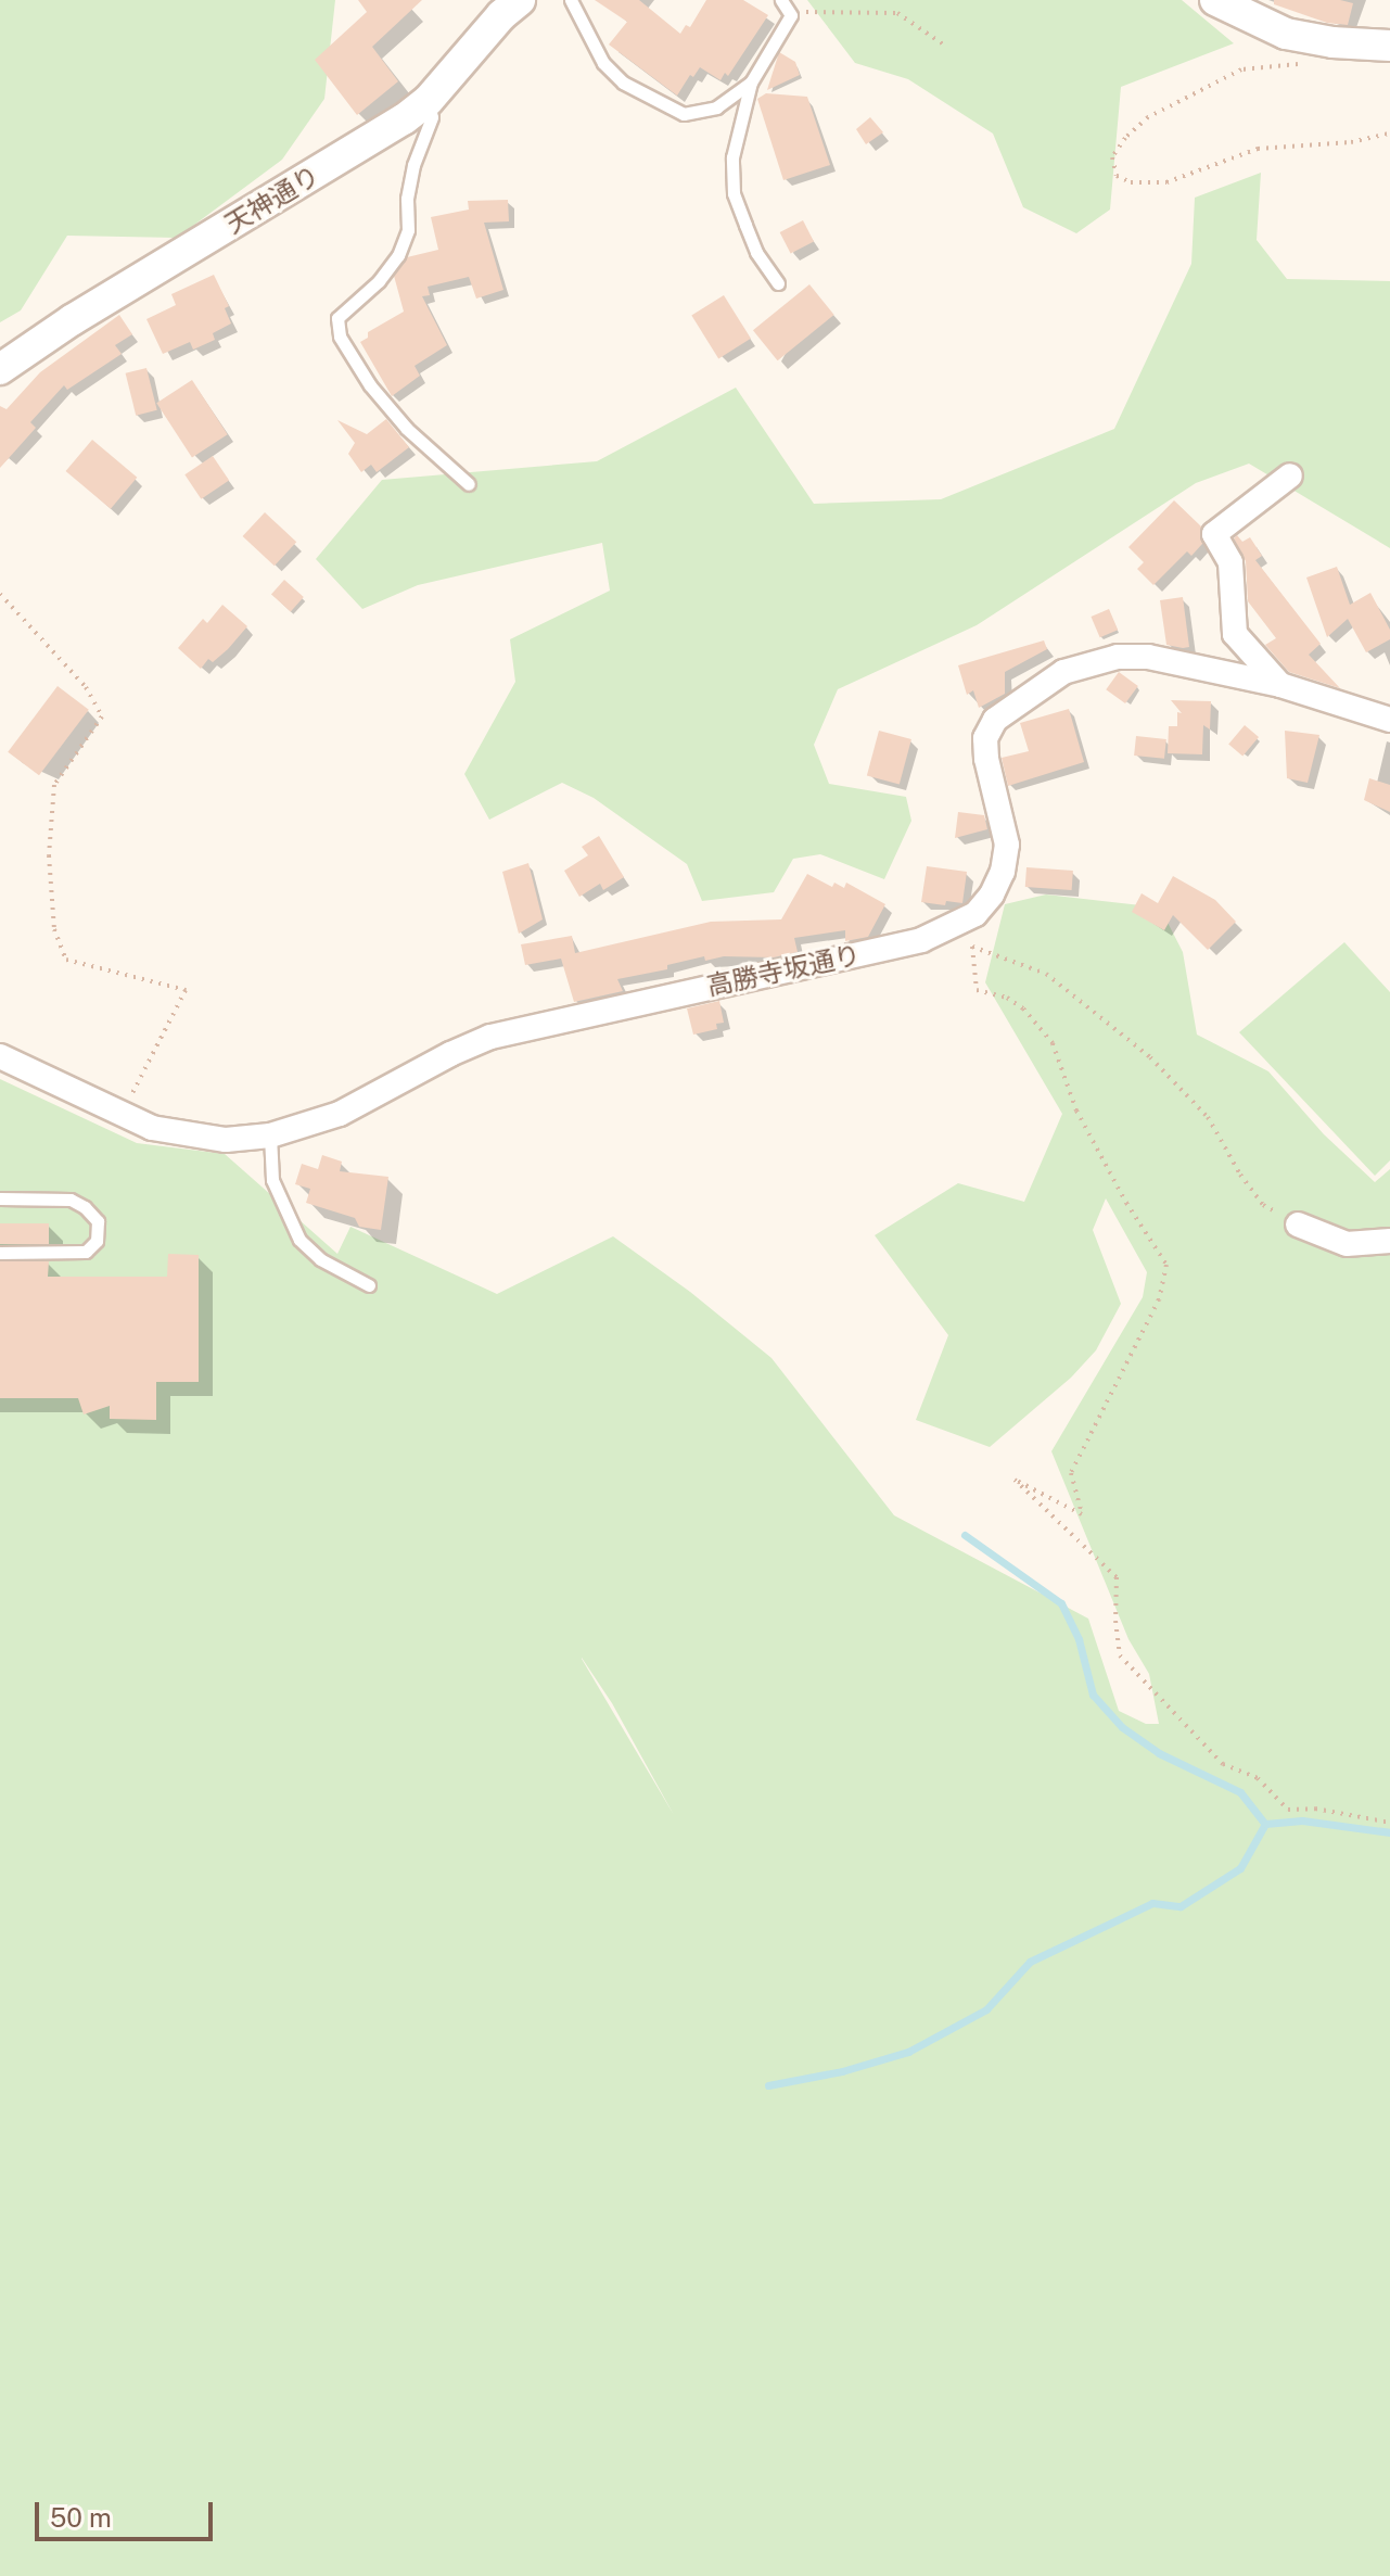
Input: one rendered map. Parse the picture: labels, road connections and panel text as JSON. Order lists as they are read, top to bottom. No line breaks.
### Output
{"streets":{"street":["天神通り","高勝寺坂通り"]},"scale_bar":"50 m"}
